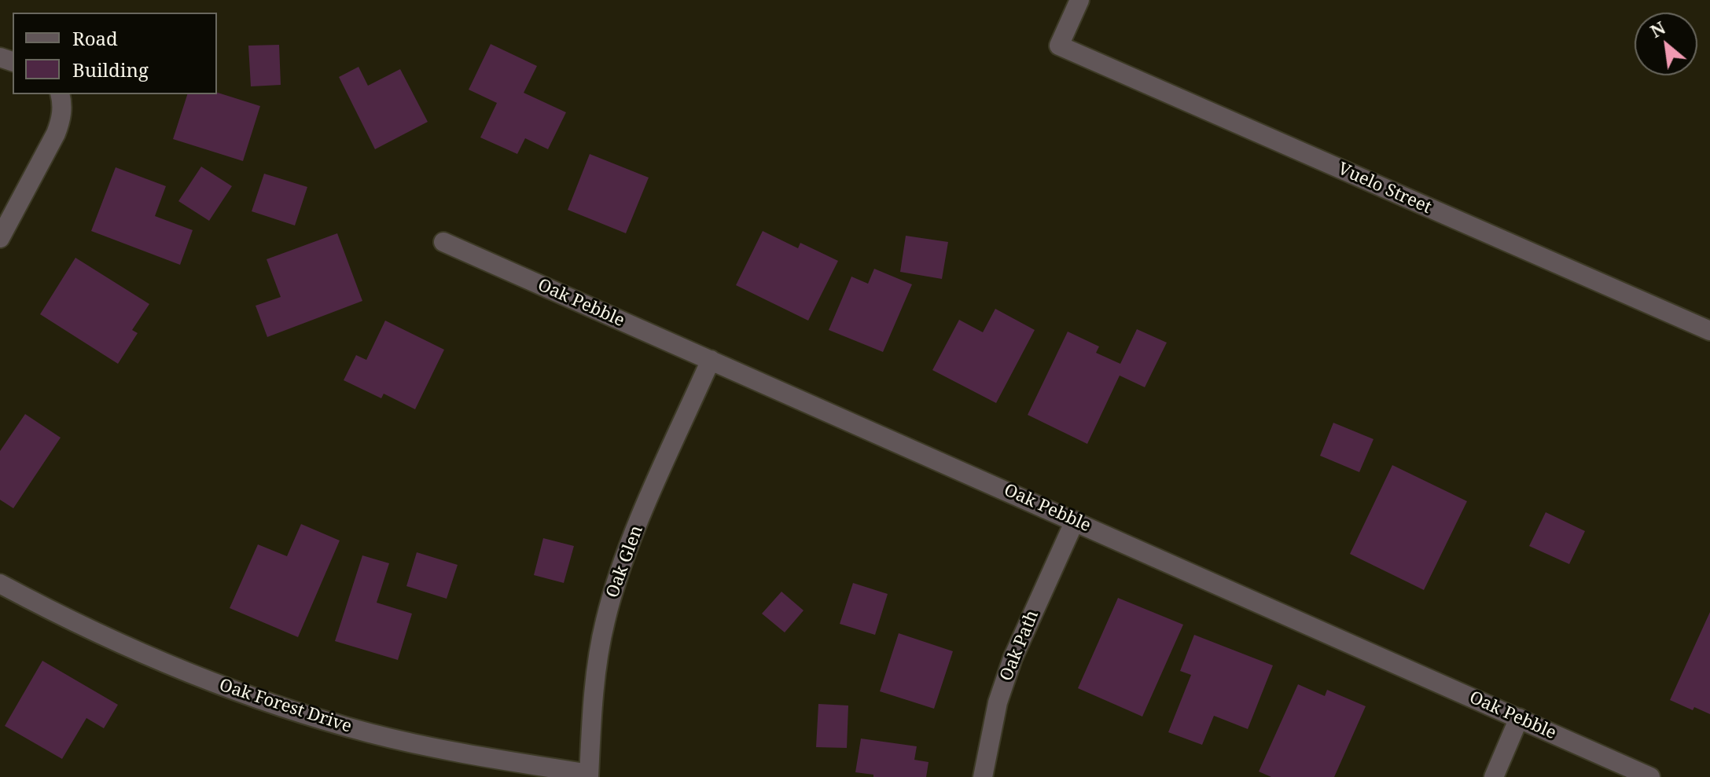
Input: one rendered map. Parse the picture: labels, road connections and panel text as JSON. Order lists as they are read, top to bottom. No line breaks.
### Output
{"streets":{"street":["Vuelo Street","Oak Pebble","Oak Glen","Oak Path","Oak Forest Drive"]},"crossings":[["Oak Pebble","Oak Glen"],["Oak Pebble","Oak Path"],["Oak Glen","Oak Forest Drive"]],"legend":["Road","Building"],"north":"top left"}
